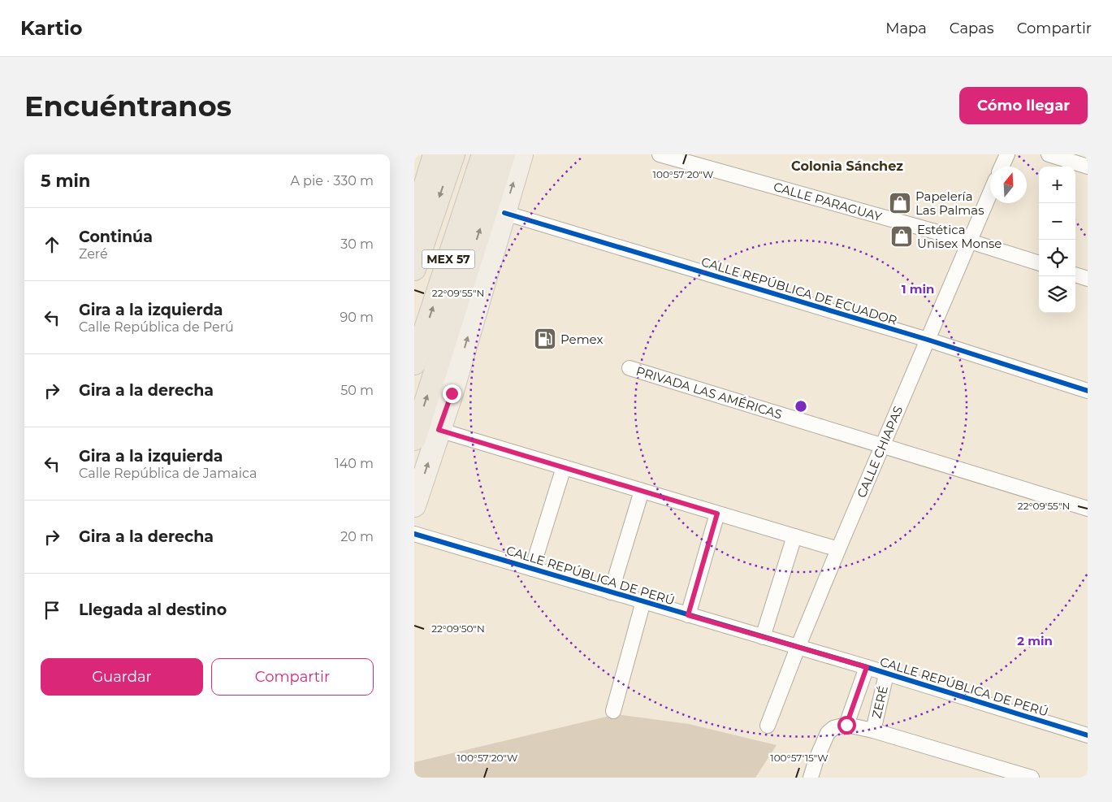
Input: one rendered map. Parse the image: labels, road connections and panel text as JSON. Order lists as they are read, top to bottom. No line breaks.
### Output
{"streets":{"highway":["MEX 57"],"street":["CALLE PARAGUAY","CALLE REPÚBLICA DE ECUADOR","PRIVADA LAS AMÉRICAS","CALLE CHIAPAS","CALLE REPÚBLICA DE PERÚ","ZERÉ"]},"crossings":[["CALLE PARAGUAY","CALLE CHIAPAS"],["CALLE REPÚBLICA DE ECUADOR","CALLE CHIAPAS"],["PRIVADA LAS AMÉRICAS","CALLE CHIAPAS"],["CALLE CHIAPAS","CALLE REPÚBLICA DE PERÚ"],["CALLE REPÚBLICA DE PERÚ","ZERÉ"]],"districts":["Colonia Sánchez"],"places":{"shop":["Papelería Las Palmas","Estética Unisex Monse"],"fuel station":["Pemex"]},"north":"top","page":{"header":"Kartio","nav":["Mapa","Capas","Compartir"],"buttons":["Cómo llegar",["Guardar","Compartir"]],"title":"Encuéntranos","heading":["5 min","A pie · 330 m"],"map_buttons":["+","−"],"list":[["Continúa","Zeré","30 m"],["Gira a la izquierda","Calle República de Perú","90 m"],["Gira a la derecha","50 m"],["Gira a la izquierda","Calle República de Jamaica","140 m"],["Gira a la derecha","20 m"],"Llegada al destino"]},"coordinates":["100°57'20\"W","22°09'55\"N","22°09'50\"N","100°57'15\"W"],"rings":["1 min","2 min"]}
